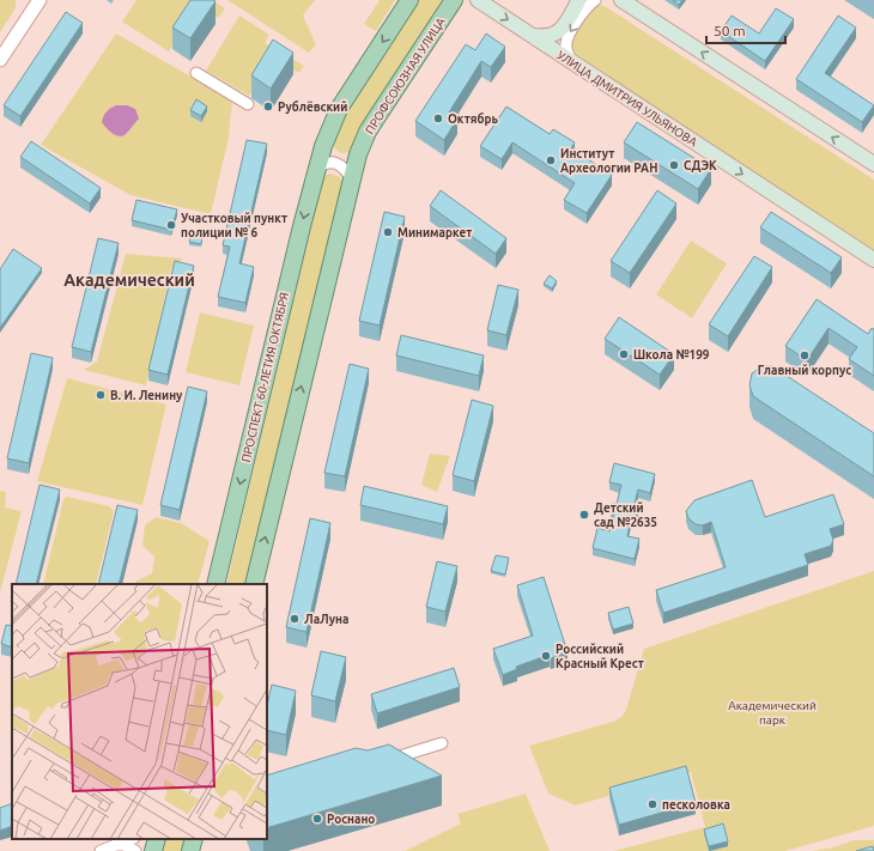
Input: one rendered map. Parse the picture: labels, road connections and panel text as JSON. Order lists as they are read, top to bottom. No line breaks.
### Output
{"streets":{"main road":["ПРОФСОЮЗНАЯ УЛИЦА","УЛИЦА ДМИТРИЯ УЛЬЯНОВА","ПРОСПЕКТ 60-ЛЕТИЯ ОКТЯБРЯ"]},"districts":["Академический"],"parks":["Академический парк"],"places":["Рублёвский","Октябрь","Институт Археологии РАН","СДЭК","Участковый пункт полиции № 6","Минимаркет","Школа №199","Главный корпус","В. И. Ленину","Детский сад №2635","ЛаЛуна","Российский Красный Крест","песколовка","Роснано"],"scale_bar":"50 m"}
